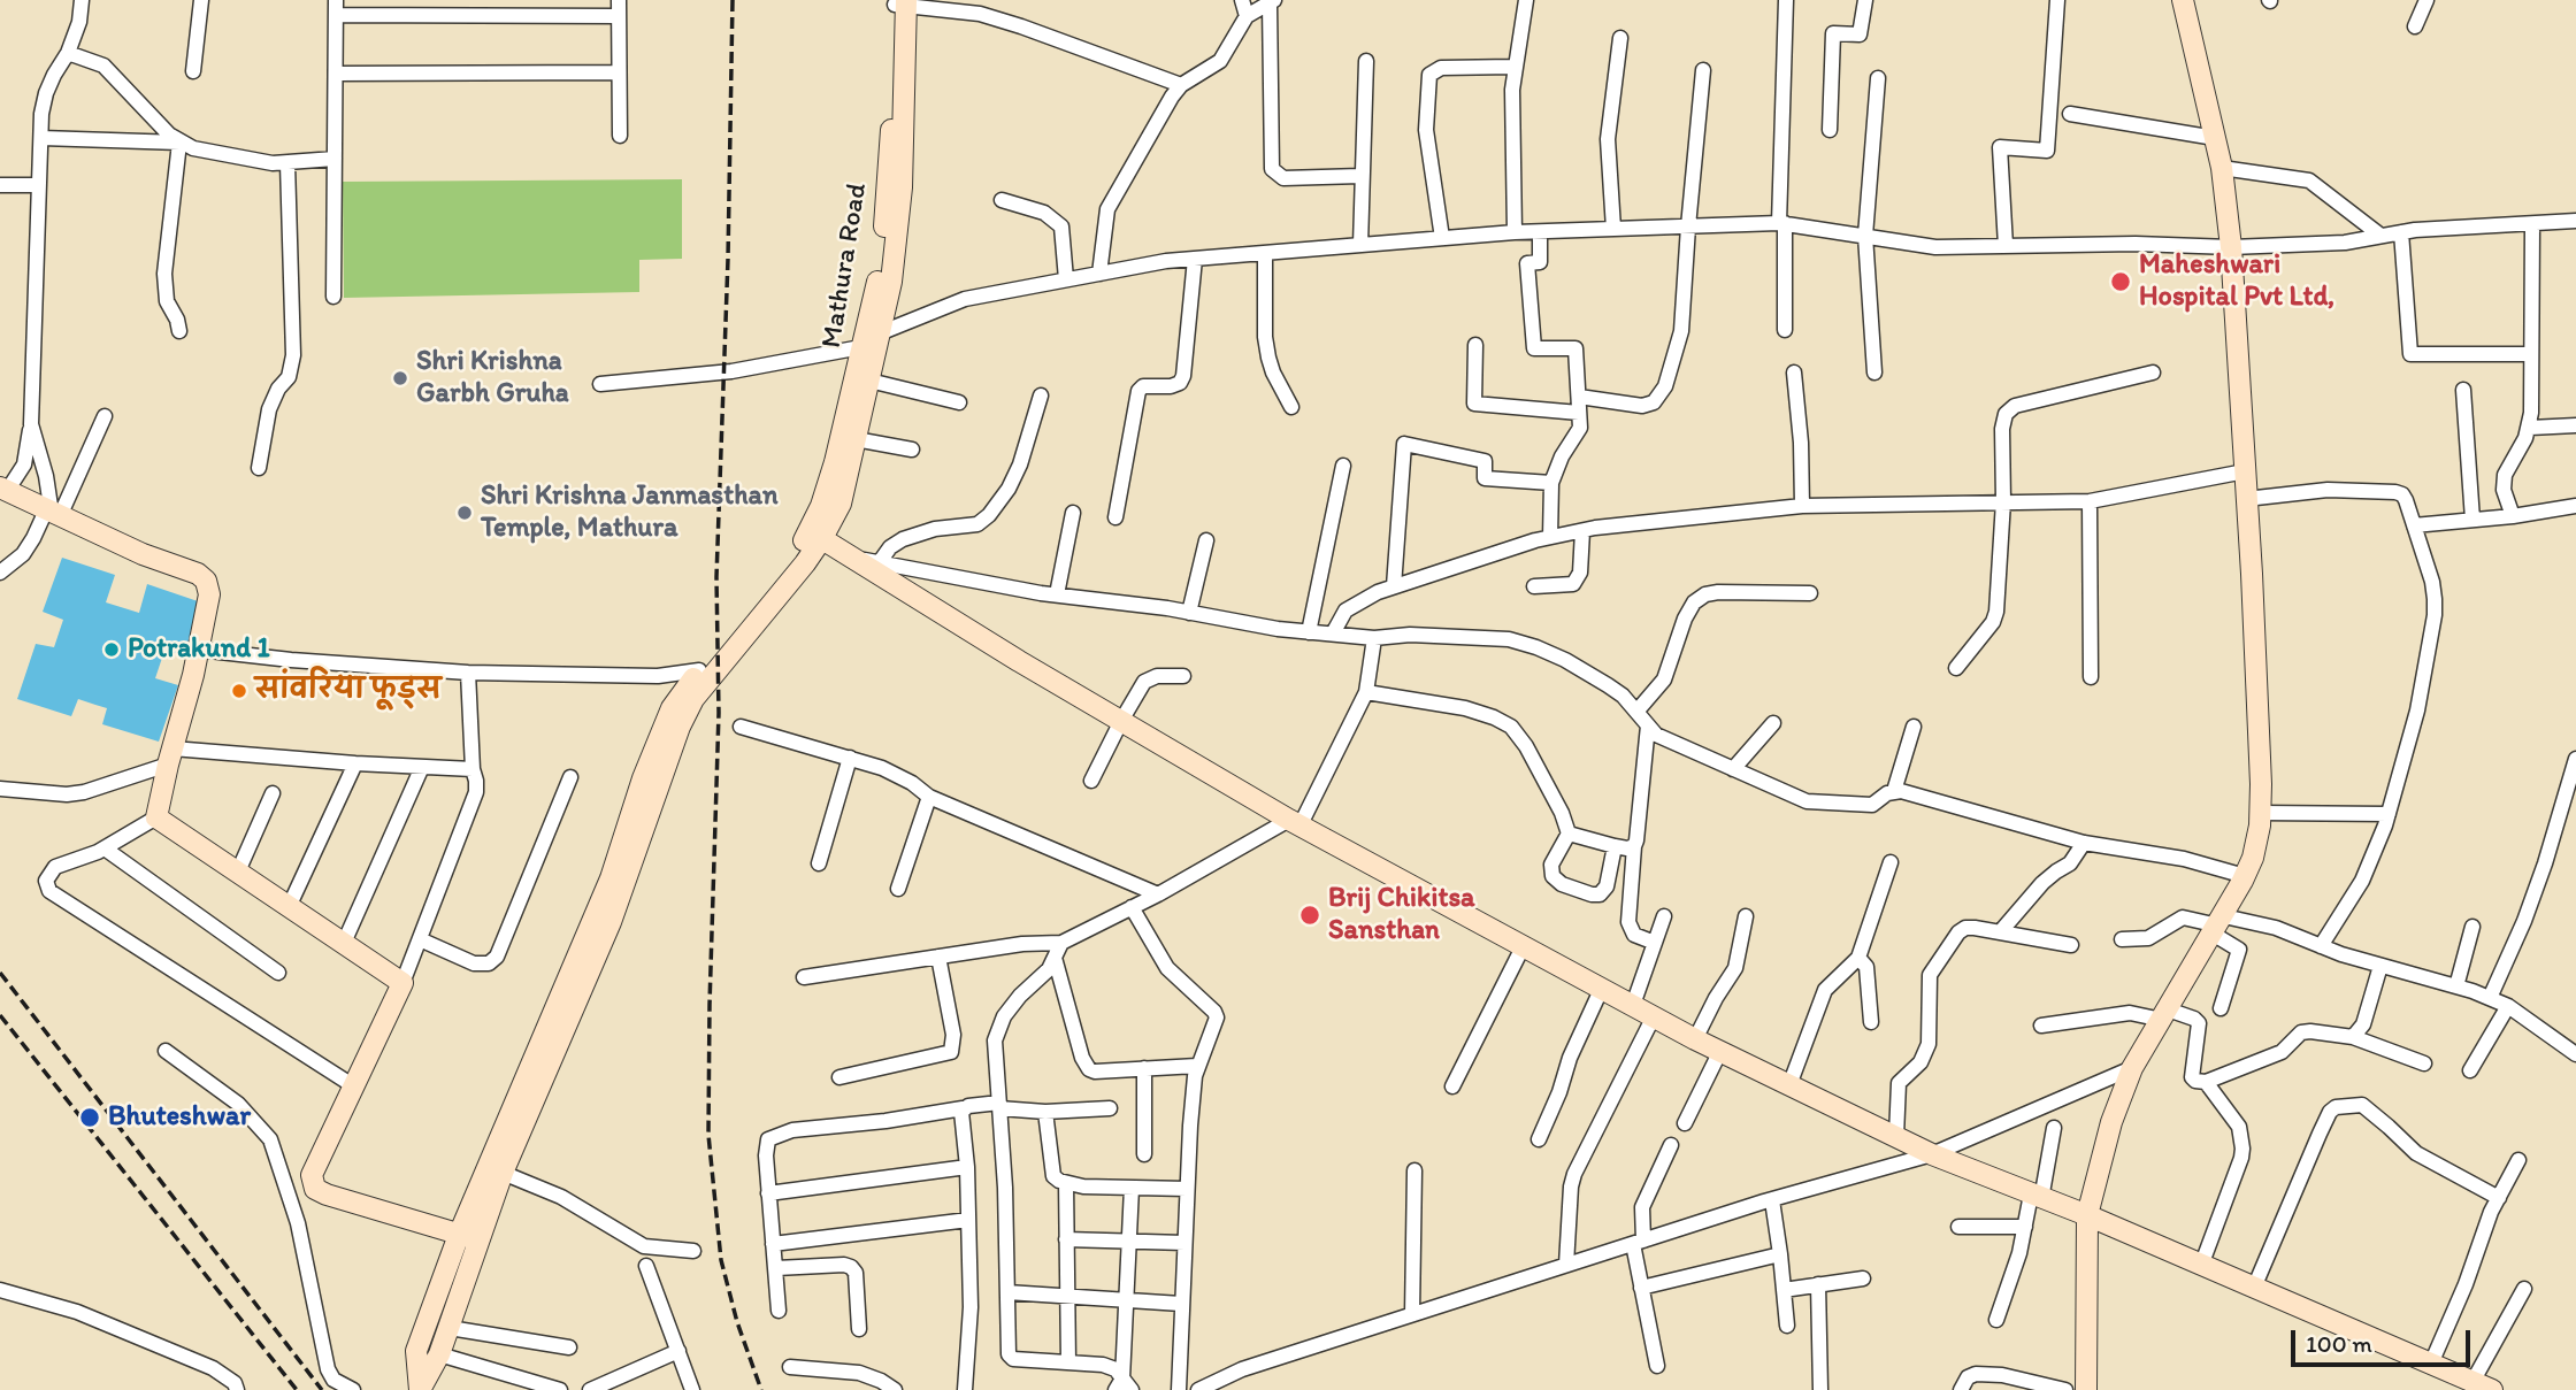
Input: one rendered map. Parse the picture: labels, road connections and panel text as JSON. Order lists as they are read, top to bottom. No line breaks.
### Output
{"streets":{"street":["Mathura Road"]},"places":["Maheshwari Hospital Pvt Ltd,","Shri Krishna Garbh Gruha","Shri Krishna Janmasthan Temple, Mathura","Potrakund 1","सांवरिया फूड्स","Brij Chikitsa Sansthan","Bhuteshwar"],"scale_bar":"100 m"}
